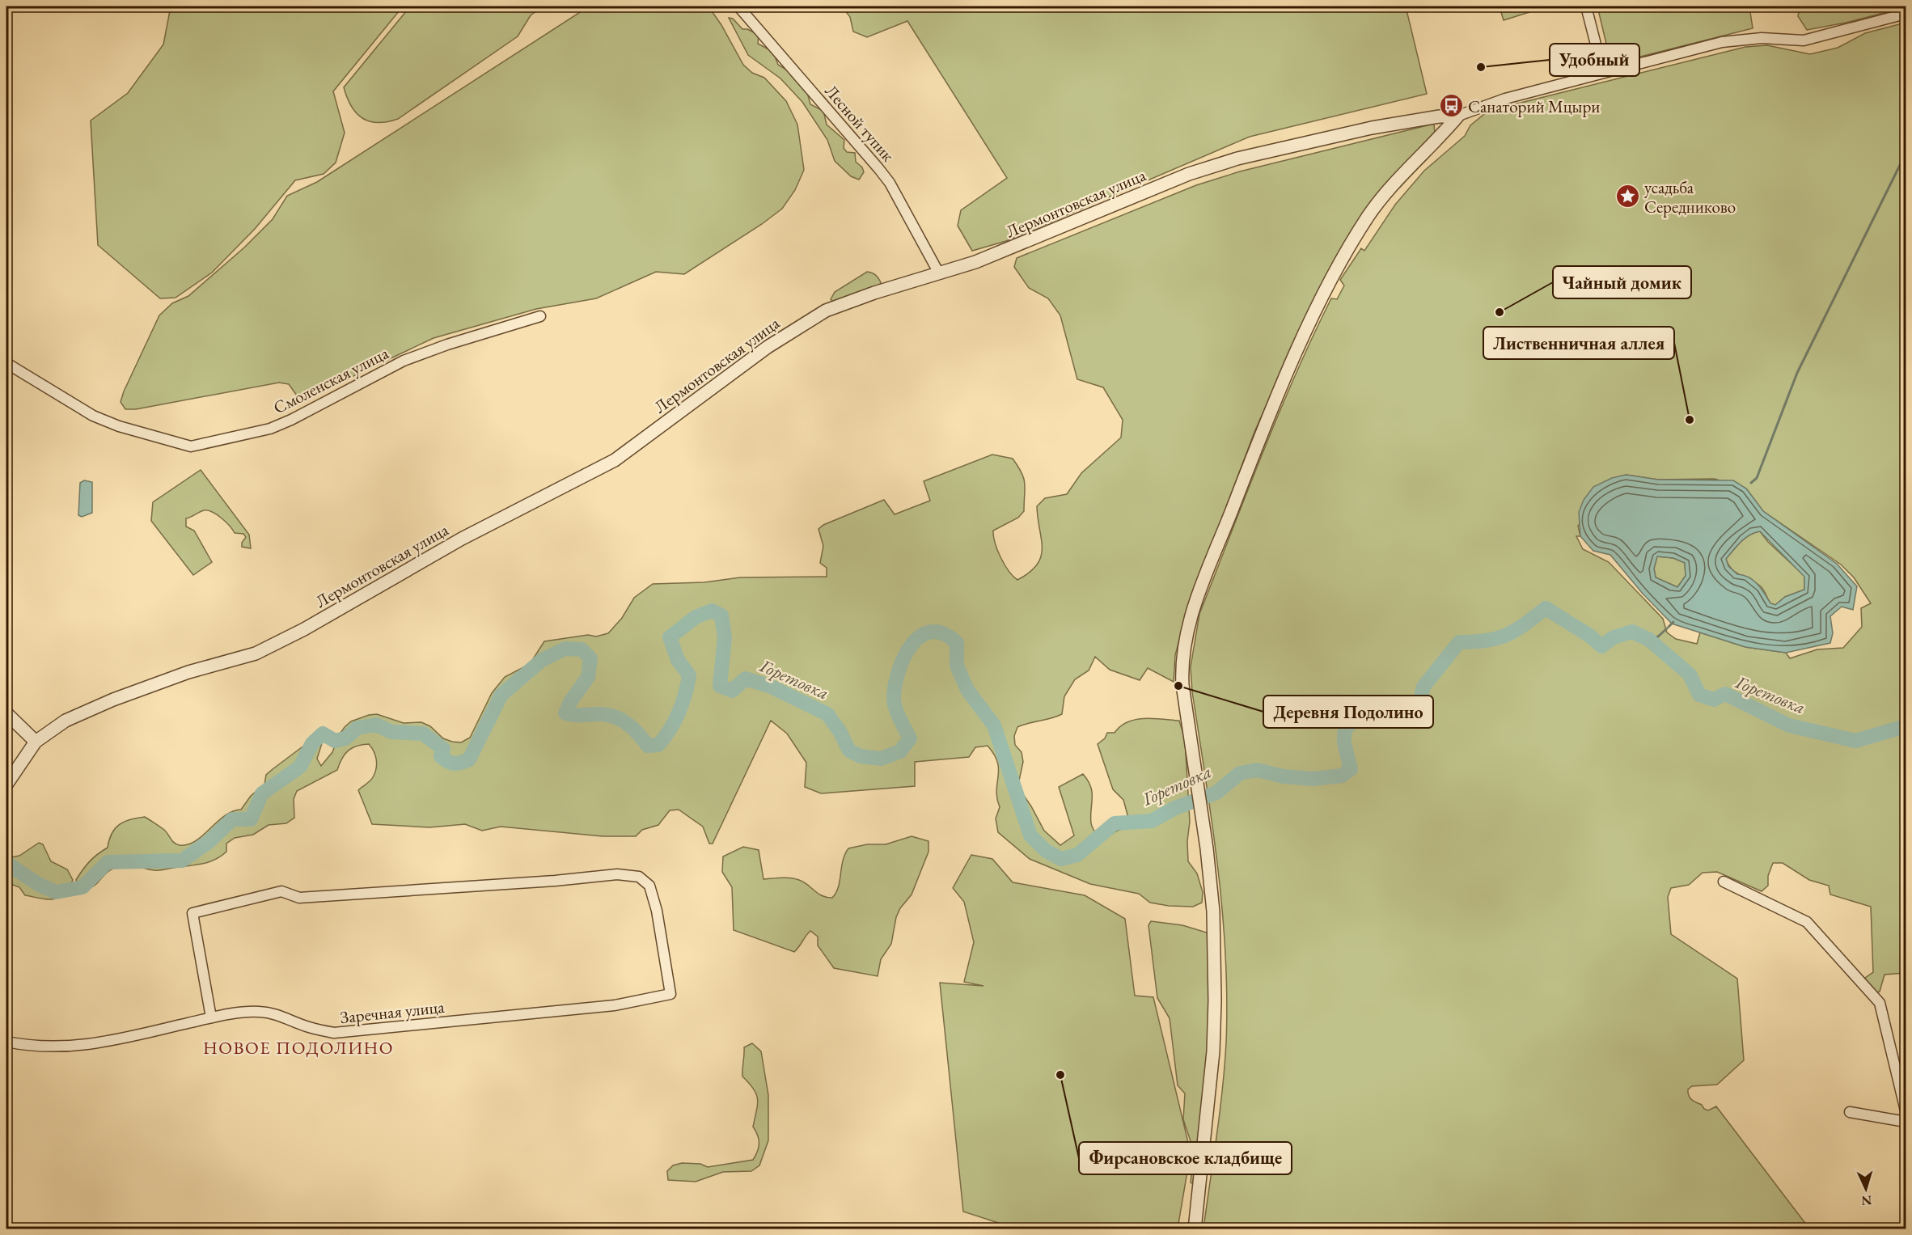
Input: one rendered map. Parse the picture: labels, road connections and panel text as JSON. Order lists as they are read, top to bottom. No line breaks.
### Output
{"streets":{"street":["Лесной тупик","Лермонтовская улица","Смоленская улица","Заречная улица"]},"crossings":[["Лесной тупик","Лермонтовская улица"]],"districts":["НОВОЕ ПОДОЛИНО"],"water":["Горетовка"],"places":{"other":["Удобный","Чайный домик","Лиственничная аллея","Деревня Подолино","Фирсановское кладбище"],"bus stop":["Санаторий Мцыри"],"place":["усадьба Середниково"]},"north":"bottom"}
